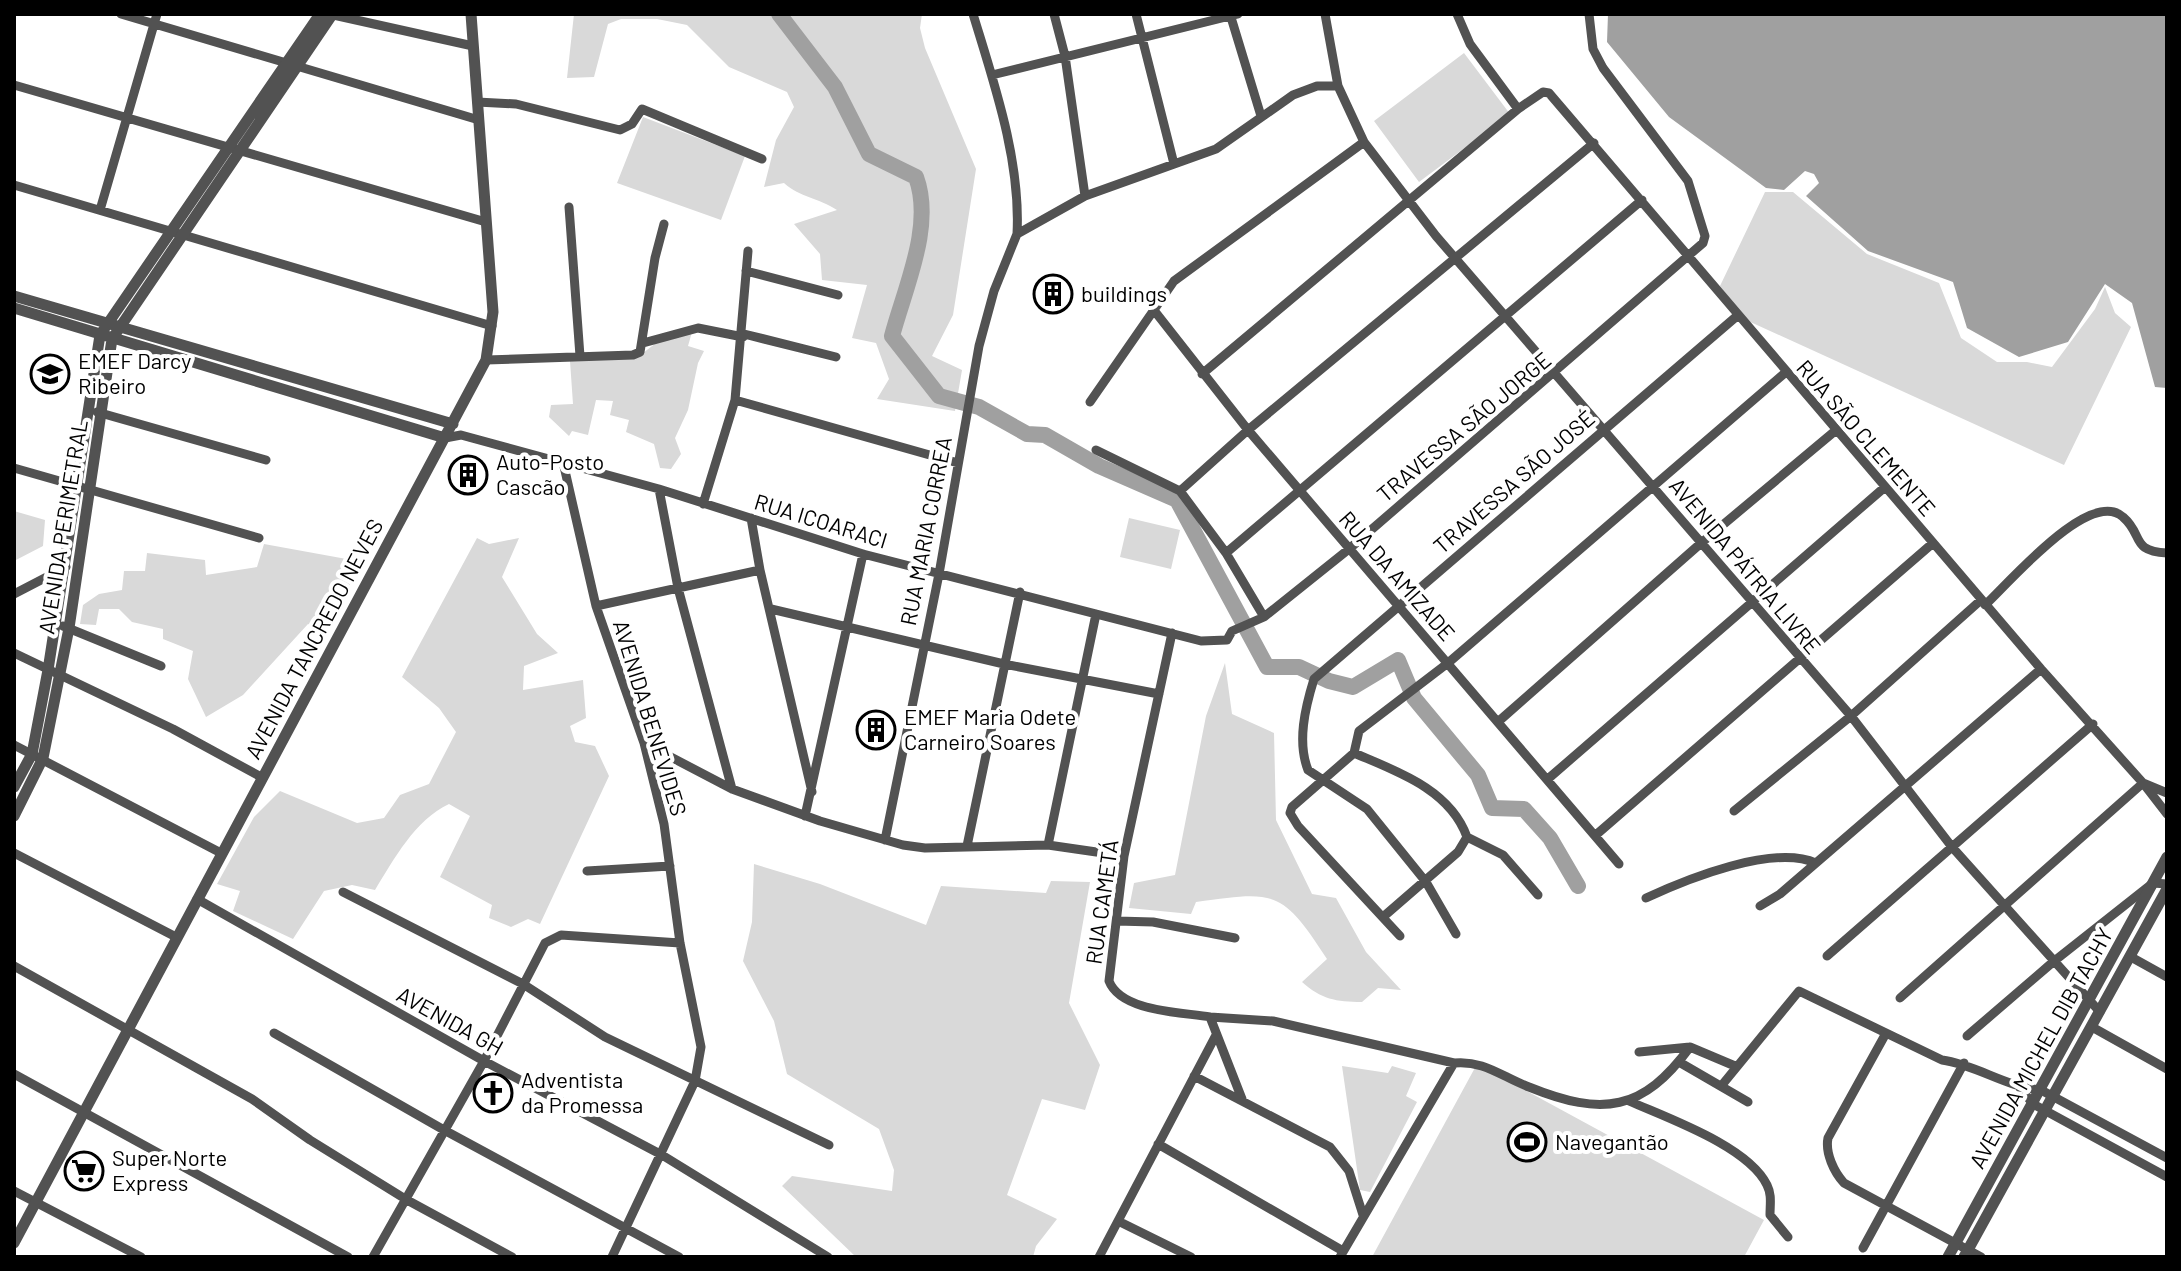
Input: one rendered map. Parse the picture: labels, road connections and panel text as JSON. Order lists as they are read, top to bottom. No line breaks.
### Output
{"streets":{"street":["TRAVESSA SÃO JORGE","RUA SÃO CLEMENTE","TRAVESSA SÃO JOSÉ","RUA ICOARACI","AVENIDA PERIMETRAL","RUA MARIA CORREA","AVENIDA PÁTRIA LIVRE","RUA DA AMIZADE","AVENIDA TANCREDO NEVES","AVENIDA BENEVIDES","RUA CAMETÁ","AVENIDA GH","AVENIDA MICHEL DIB TACHY"]},"crossings":[["TRAVESSA SÃO JORGE","RUA SÃO CLEMENTE"],["TRAVESSA SÃO JORGE","RUA ICOARACI"],["TRAVESSA SÃO JORGE","AVENIDA PÁTRIA LIVRE"],["TRAVESSA SÃO JORGE","RUA DA AMIZADE"],["TRAVESSA SÃO JORGE","RUA CAMETÁ"],["RUA SÃO CLEMENTE","TRAVESSA SÃO JOSÉ"],["TRAVESSA SÃO JOSÉ","AVENIDA PÁTRIA LIVRE"],["TRAVESSA SÃO JOSÉ","RUA DA AMIZADE"],["RUA ICOARACI","RUA MARIA CORREA"],["RUA ICOARACI","AVENIDA TANCREDO NEVES"],["RUA ICOARACI","AVENIDA BENEVIDES"],["RUA ICOARACI","RUA CAMETÁ"],["AVENIDA PÁTRIA LIVRE","AVENIDA MICHEL DIB TACHY"],["AVENIDA TANCREDO NEVES","AVENIDA GH"],["AVENIDA BENEVIDES","AVENIDA GH"]],"places":{"building":["buildings","Auto-Posto Cascão","EMEF Maria Odete Carneiro Soares"],"school or university":["EMEF Darcy Ribeiro"],"church":["Adventista da Promessa"],"sports":["Navegantão"],"supermarket":["Super Norte Express"]}}
